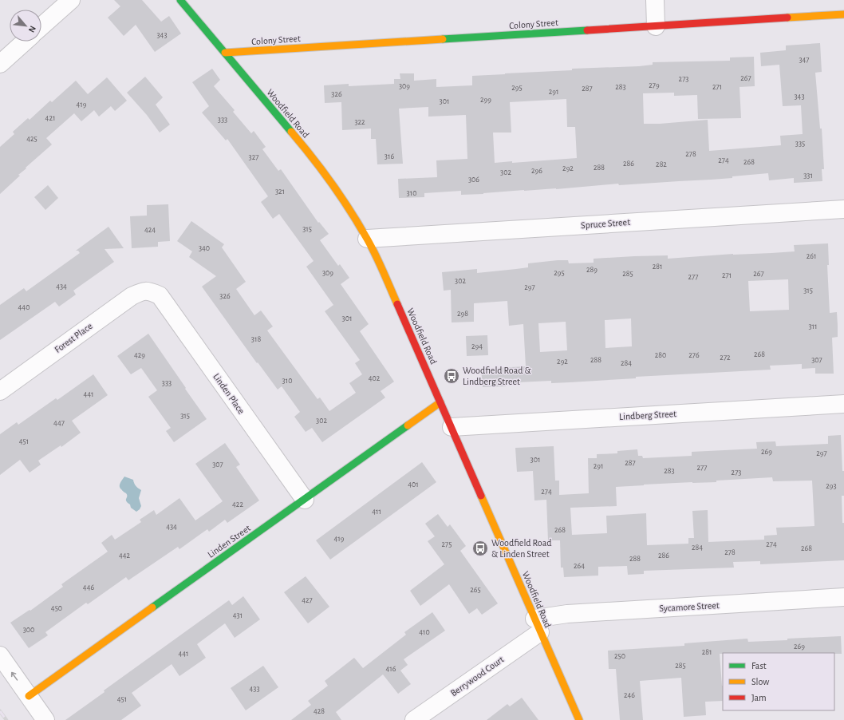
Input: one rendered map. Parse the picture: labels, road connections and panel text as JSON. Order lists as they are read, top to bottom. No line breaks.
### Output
{"streets":{"street":["Colony Street","Woodfield Road","Spruce Street","Forest Place","Linden Place","Lindberg Street","Linden Street","Sycamore Street","Berrywood Court"]},"crossings":[["Colony Street","Woodfield Road"],["Woodfield Road","Spruce Street"],["Woodfield Road","Lindberg Street"],["Woodfield Road","Linden Street"],["Woodfield Road","Sycamore Street"],["Woodfield Road","Berrywood Court"],["Forest Place","Linden Place"],["Linden Place","Linden Street"],["Sycamore Street","Berrywood Court"]],"places":{"bus stop":["Woodfield Road & Lindberg Street","Woodfield Road & Linden Street"]},"house_numbers":["343","347","267","273","279","309","283","271","295","287","291","326","343","299","301","419","421","333","322","425","335","278","316","327","274","268","286","282","288","292","296","302","331","306","321","310","315","424","340","261","281","289","309","295","285","267","271","277","302","434","297","315","326","440","298","301","311","318","294","268","429","280","276","272","288","307","292","284","402","310","333","441","315","302","447","451","269","297","301","287","307","291","277","283","273","401","293","274","422","411","434","268","419","275","274","284","268","278","442","286","288","264","446","265","427","450","431","300","410","269","281","441","250","285","416","433","246","451","428"],"legend":["Fast","Slow","Jam"],"north":"bottom right"}
